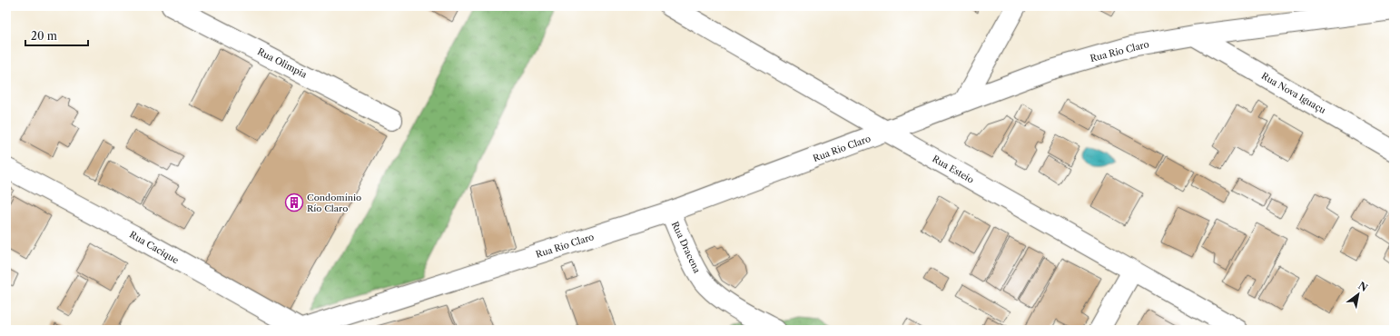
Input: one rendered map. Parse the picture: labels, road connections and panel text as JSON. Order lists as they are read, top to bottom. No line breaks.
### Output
{"streets":{"street":["Rua Rio Claro","Rua Olimpia","Rua Nova Iguaçu","Rua Esteio","Rua Cacique","Rua Dracena"]},"crossings":[["Rua Rio Claro","Rua Nova Iguaçu"],["Rua Rio Claro","Rua Esteio"],["Rua Rio Claro","Rua Cacique"],["Rua Rio Claro","Rua Dracena"]],"places":{"building":["Condomínio Río Claro"]},"scale_bar":"20 m","north":"top right"}
